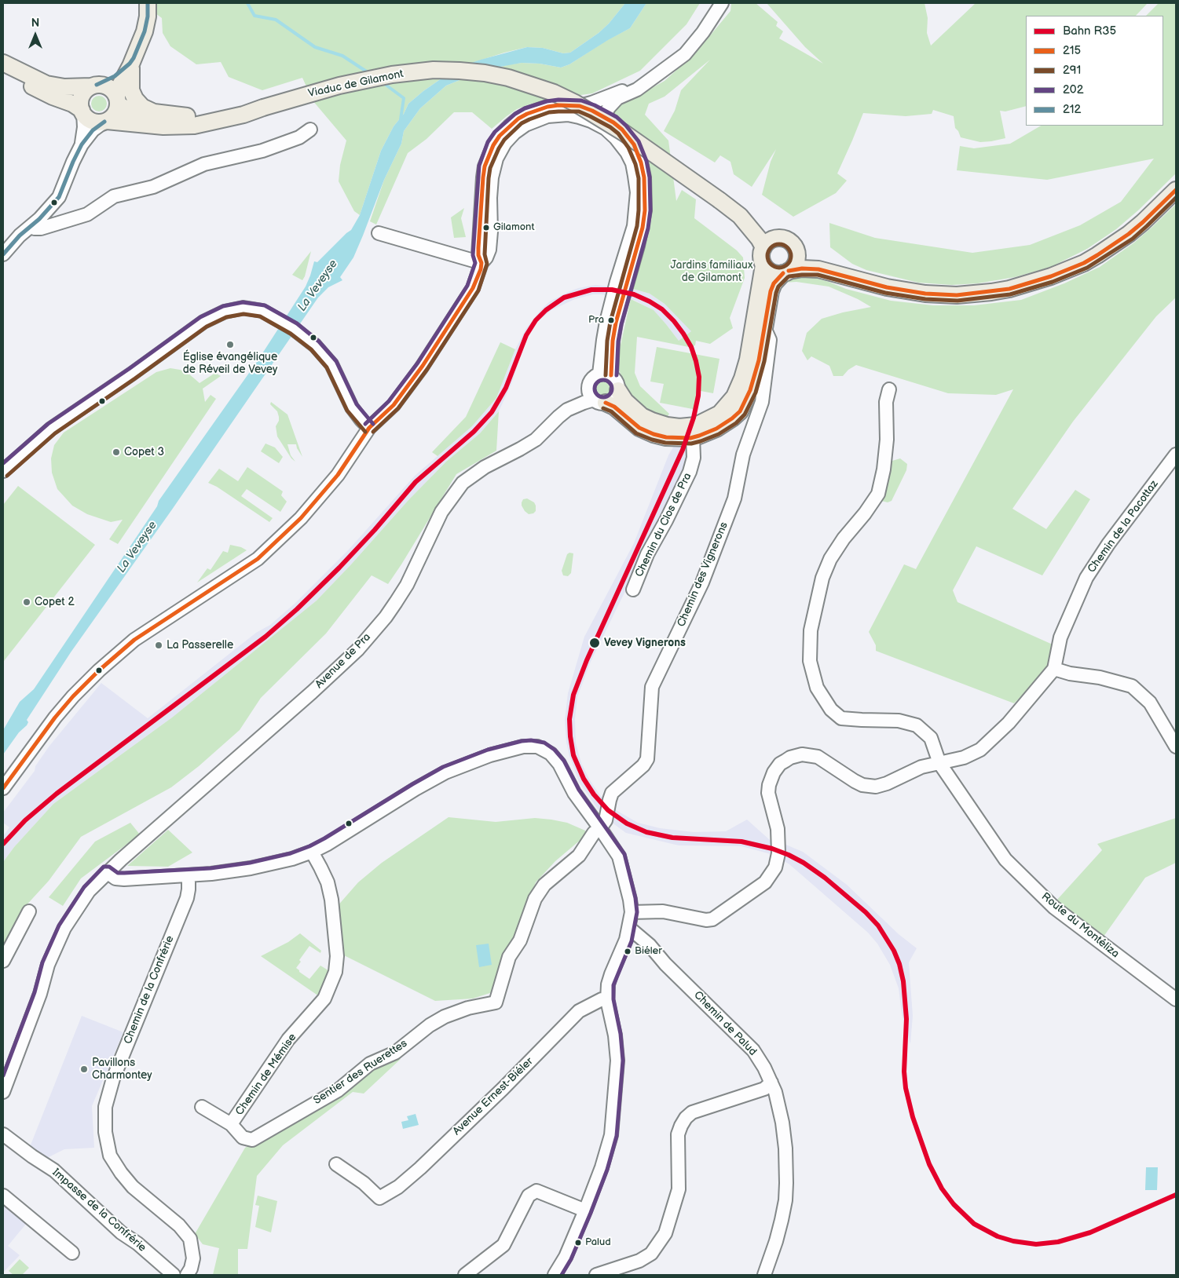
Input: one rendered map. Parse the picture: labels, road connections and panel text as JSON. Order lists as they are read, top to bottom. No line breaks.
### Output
{"streets":{"main road":["Viaduc de Gilamont"],"street":["Chemin du Clos de Pra","Chemin de la Pacottaz","Chemin des Vignerons","Avenue de Pra","Route du Montéliza","Chemin de la Confrérie","Chemin de Palud","Sentier des Ruerettes","Chemin de Mémise","Avenue Ernest-Biéler","Impasse de la Confrérie"]},"crossings":[["Chemin des Vignerons","Sentier des Ruerettes"],["Sentier des Ruerettes","Chemin de Mémise"]],"water":["La Veveyse"],"parks":["Jardins familiaux de Gilamont"],"places":["Gilamont","Pra","Église évangélique de Réveil de Vevey","Copet 3","Copet 2","Vevey Vignerons","La Passerelle","Biéler","Pavillons Charmontey","Palud"],"lines":["transit line 212","transit line 202","transit line 215","transit line 291","rail line R35"],"legend":["Bahn R35","215","291","202","212"],"north":"top"}
